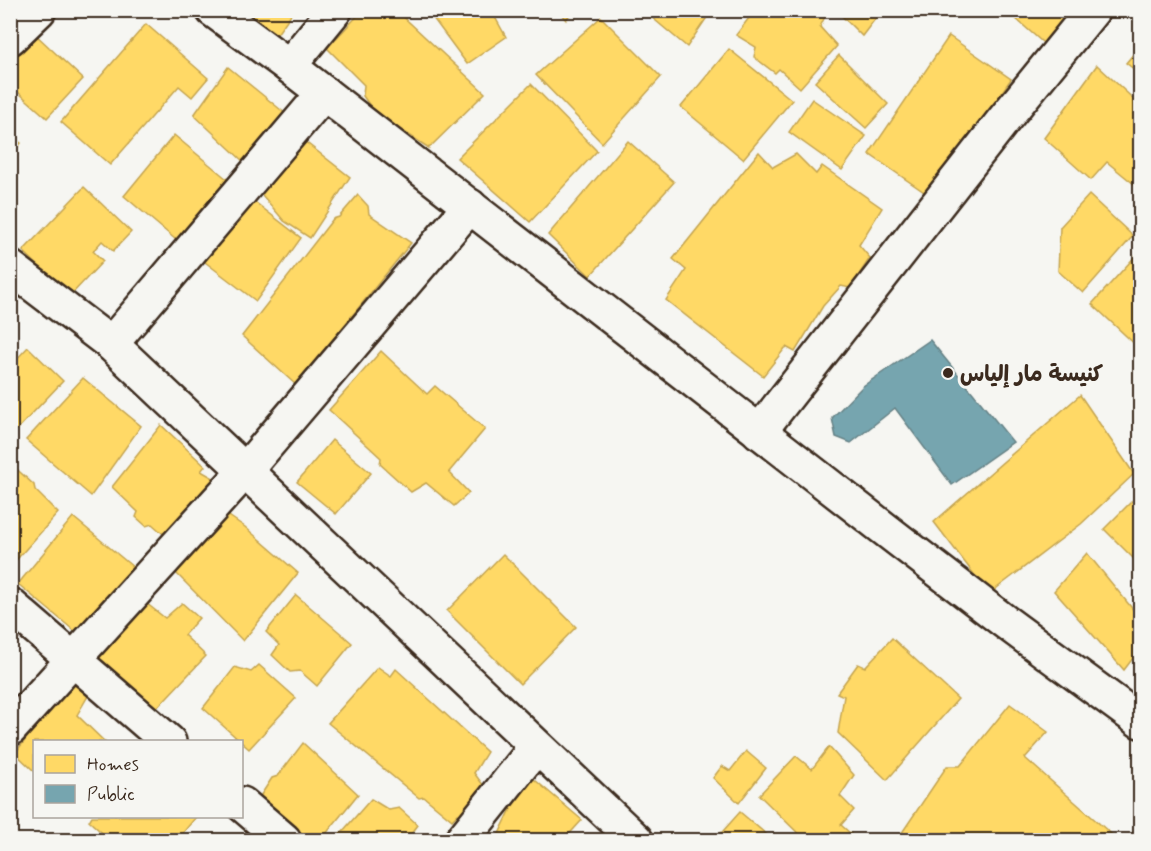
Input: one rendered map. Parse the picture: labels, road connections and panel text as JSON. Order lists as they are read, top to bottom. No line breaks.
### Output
{"places":["كنيسة مار إلياس"],"legend":["Homes","Public"]}
